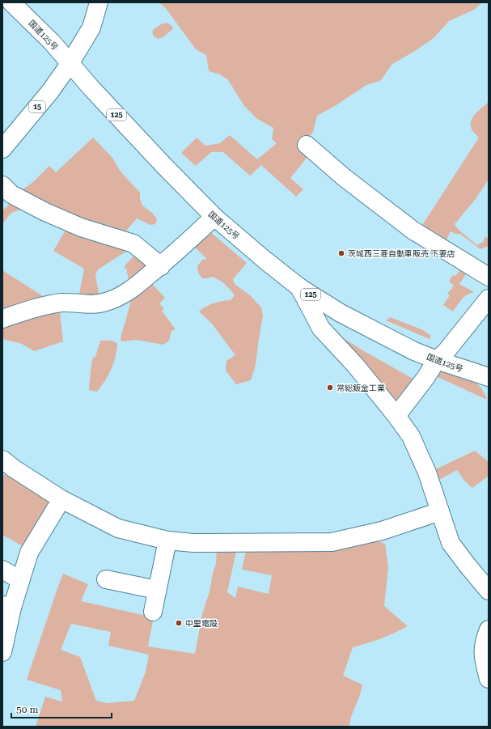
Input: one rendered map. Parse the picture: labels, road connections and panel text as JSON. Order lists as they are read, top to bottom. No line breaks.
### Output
{"streets":{"main road":["国道125号","15","125"]},"crossings":[["国道125号","15"]],"places":["茨城西三菱自動車販売 下妻店","常総鈑金工業","中里電設"],"scale_bar":"50 m"}
